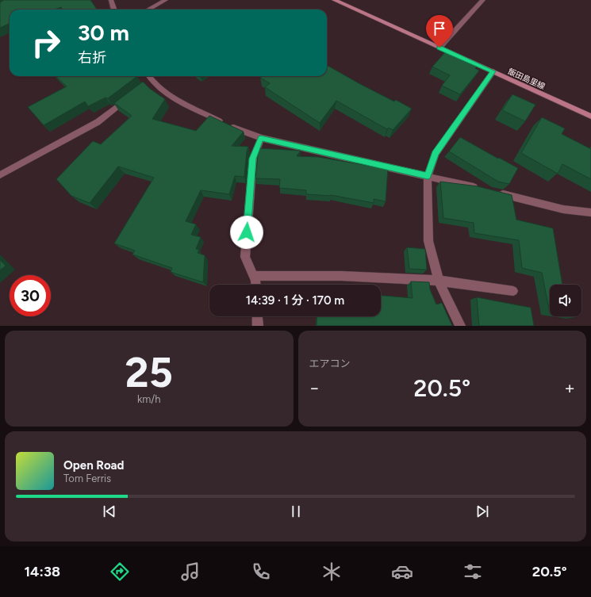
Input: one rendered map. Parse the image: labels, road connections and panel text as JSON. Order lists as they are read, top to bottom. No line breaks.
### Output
{"streets":{"main road":["飯田島里線"]},"page":{"turn":["30 m","右折"],"limit":"30","trip":"14:39 · 1 分 · 170 m","tile":[["25","km/h"],"エアコン"],"heat":["−","20.5°","+"],"song":["Open Road","Tom Ferris"],"tabs":["14:38","20.5°"]}}
